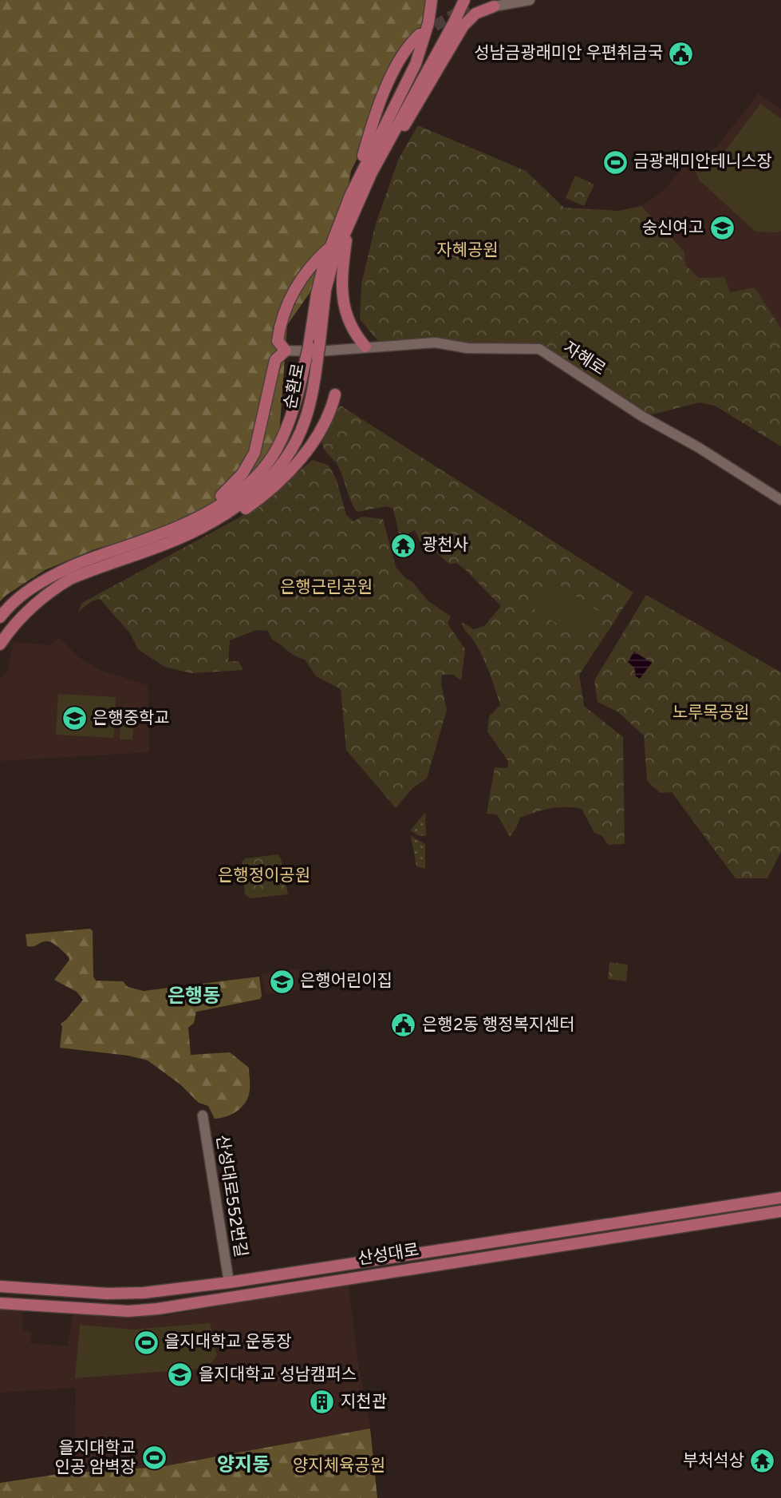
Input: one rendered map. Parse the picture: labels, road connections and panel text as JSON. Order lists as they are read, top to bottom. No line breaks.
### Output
{"streets":{"main road":["순환로","산성대로"],"street":["자혜로","산성대로552번길"]},"crossings":[["산성대로552번길","산성대로"]],"districts":["은행동","양지동"],"parks":["자혜공원","은행근린공원","노루목공원","은행정이공원","양지체육공원"],"places":{"public building":["성남금광래미안 우편취금국","은행2동 행정복지센터"],"sports":["금광래미안테니스장","을지대학교 운동장","을지대학교 인공 암벽장"],"school or university":["숭신여고","은행중학교","은행어린이집","을지대학교 성남캠퍼스"],"temple":["광천사","부처석상"],"building":["지천관"]}}
